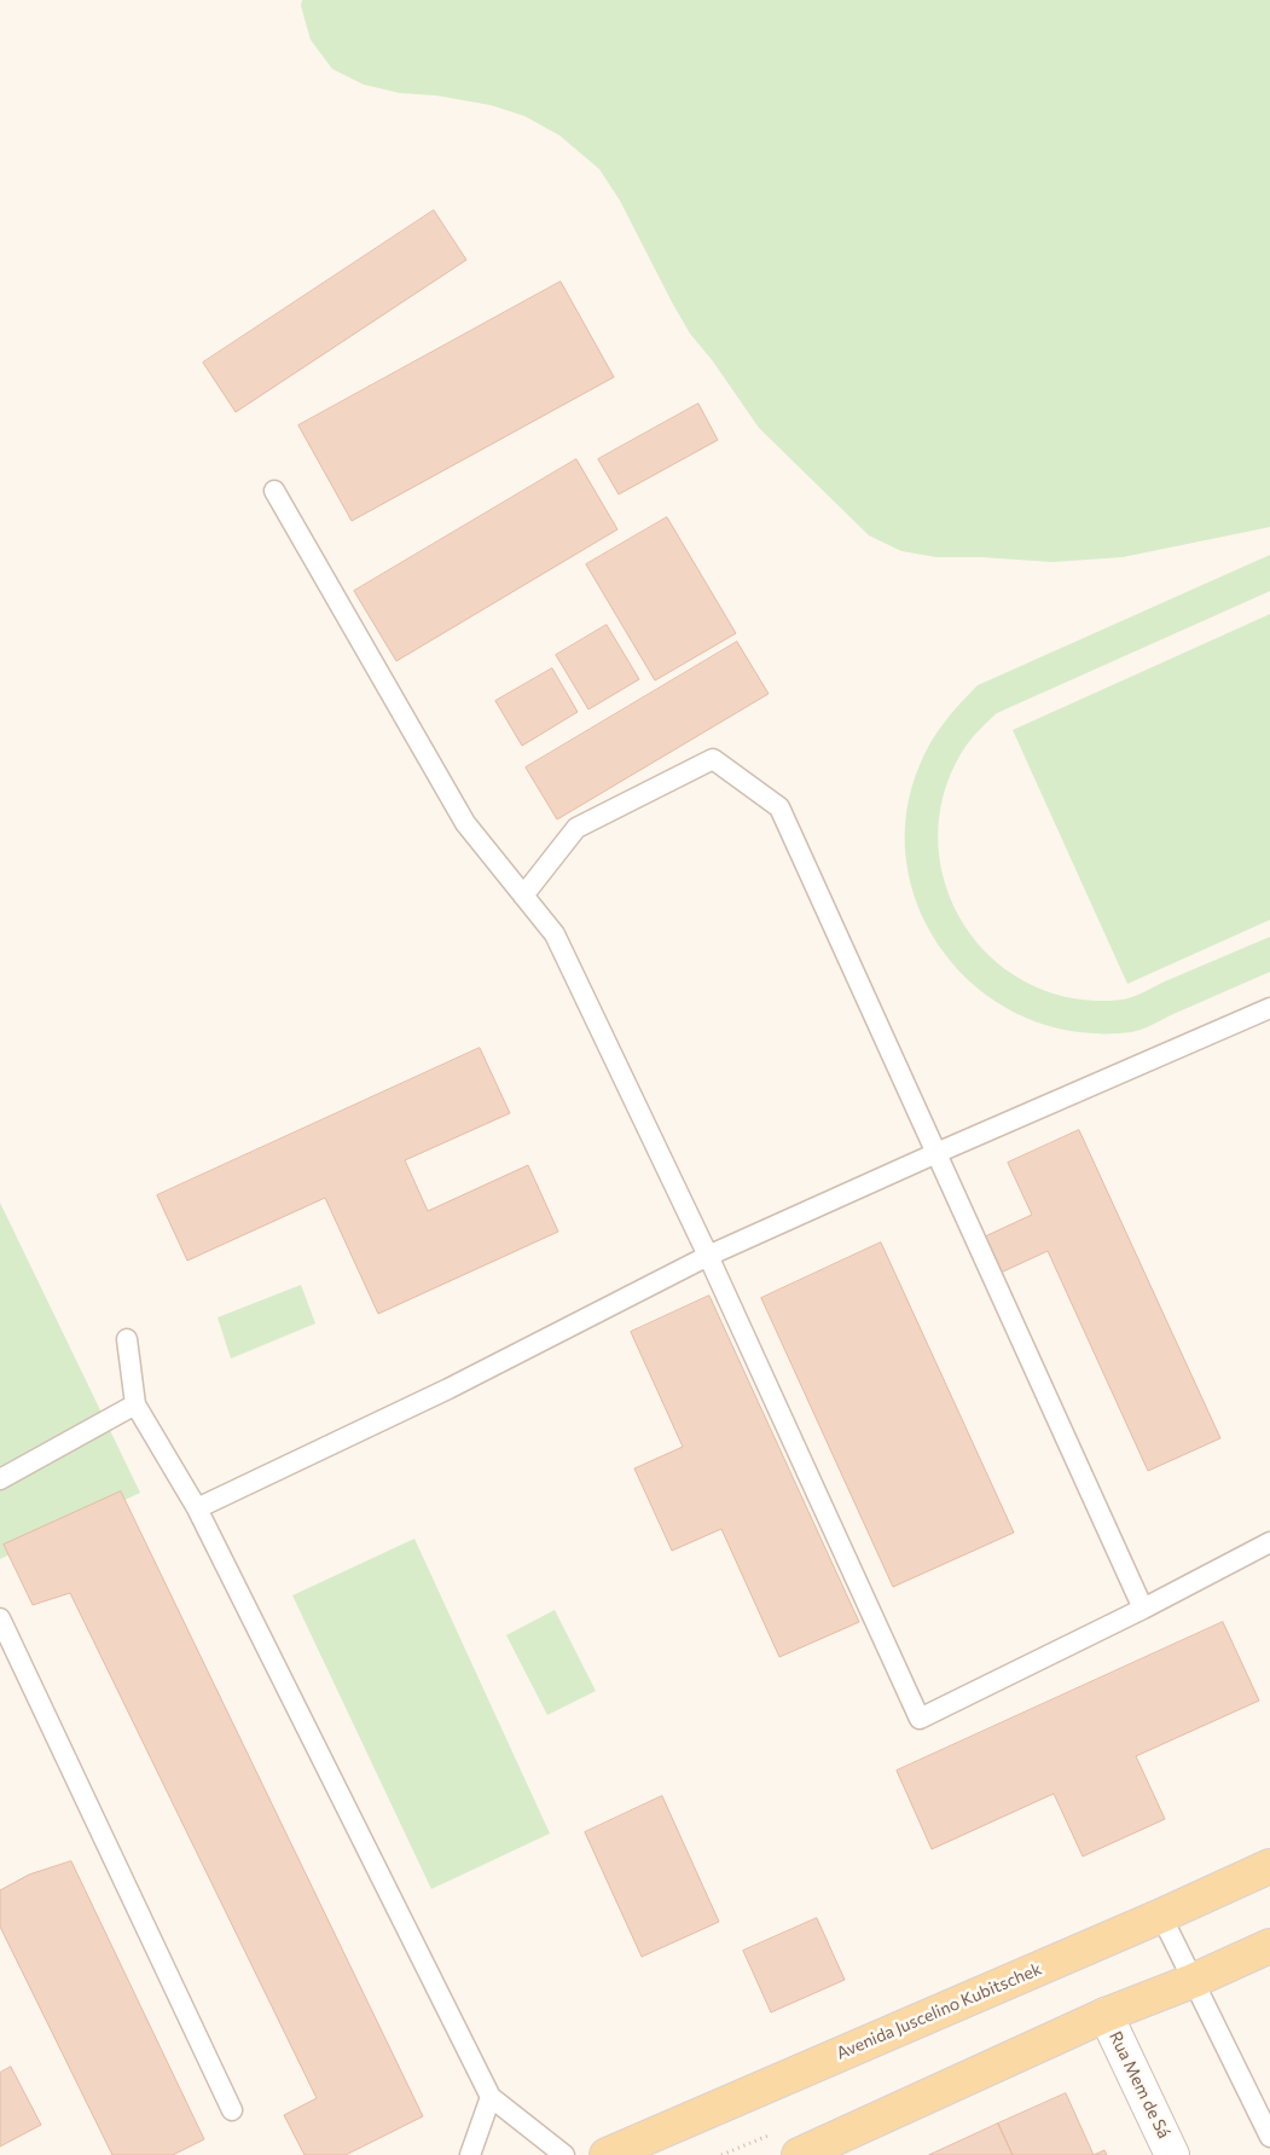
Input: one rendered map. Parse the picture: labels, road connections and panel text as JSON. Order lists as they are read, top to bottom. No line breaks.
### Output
{"streets":{"main road":["Avenida Juscelino Kubitschek"],"street":["Rua Mem de Sá"]}}
